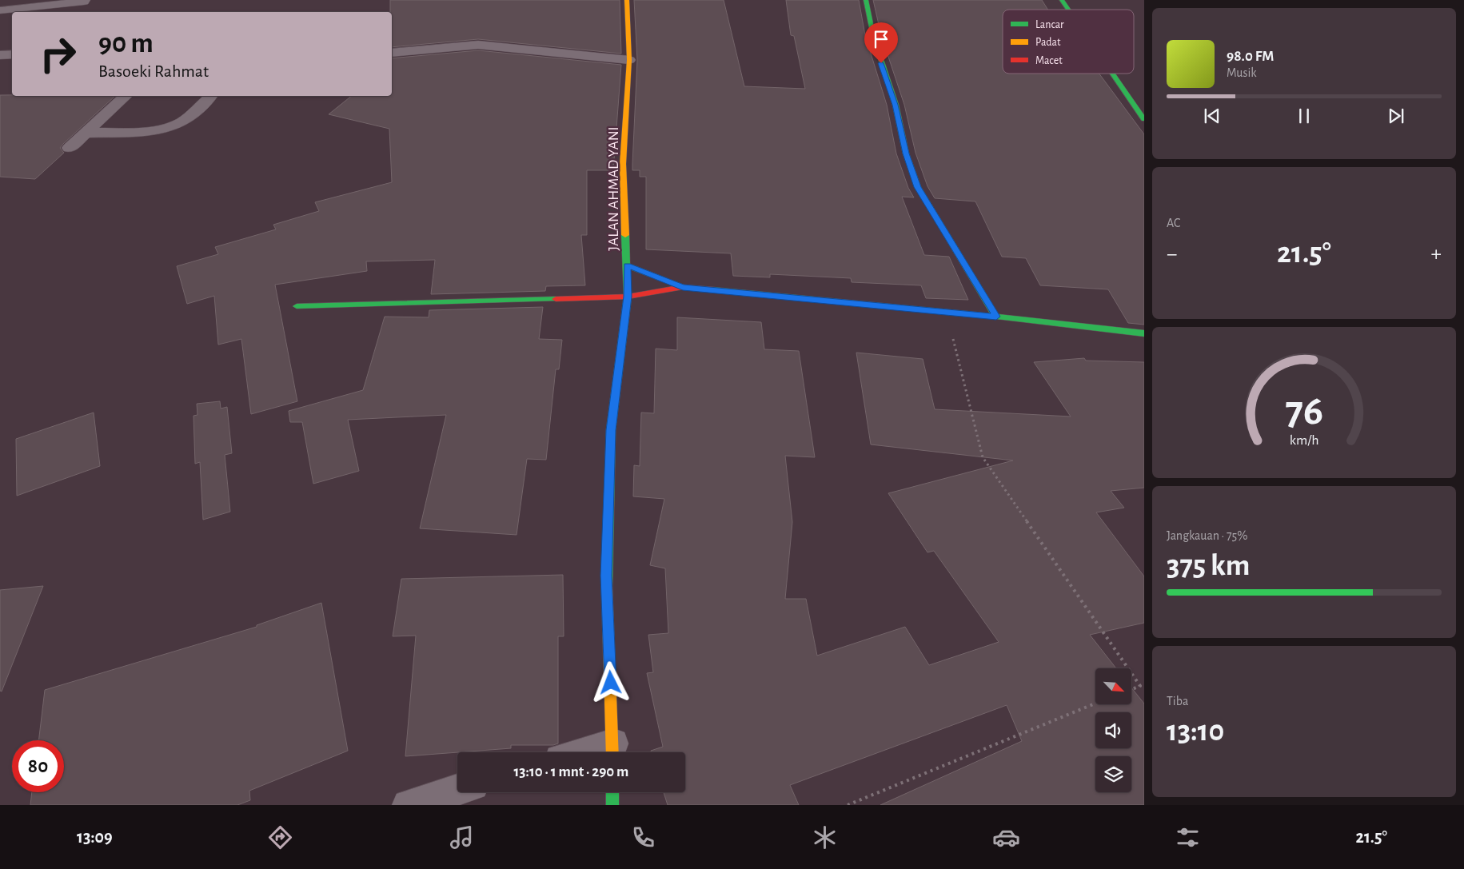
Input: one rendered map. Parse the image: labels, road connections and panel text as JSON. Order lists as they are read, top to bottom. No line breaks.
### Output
{"streets":{"main road":["JALAN AHMAD YANI"]},"legend":["Lancar","Padat","Macet"],"north":"bottom right","page":{"turn":["90 m","Basoeki Rahmat"],"song":["98.0 FM","Musik"],"tile":["AC",["Jangkauan · 75%","375 km"],["Tiba","13:10"]],"heat":["−","21.5°","+"],"limit":"80","trip":"13:10 · 1 mnt · 290 m","tabs":["13:09","21.5°"],"gauge":["76","km/h"]}}
